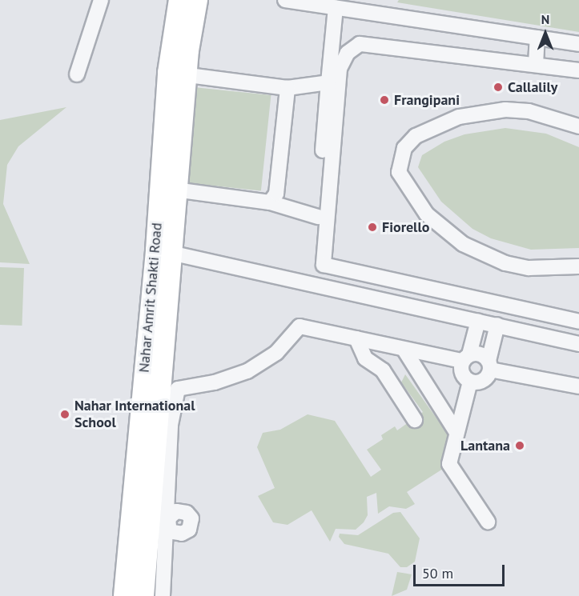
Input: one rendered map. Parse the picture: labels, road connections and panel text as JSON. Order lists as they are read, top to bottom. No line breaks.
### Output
{"streets":{"street":["Nahar Amrit Shakti Road"]},"places":["Callalily","Frangipani","Fiorello","Nahar International School","Lantana"],"scale_bar":"50 m","north":"top"}
